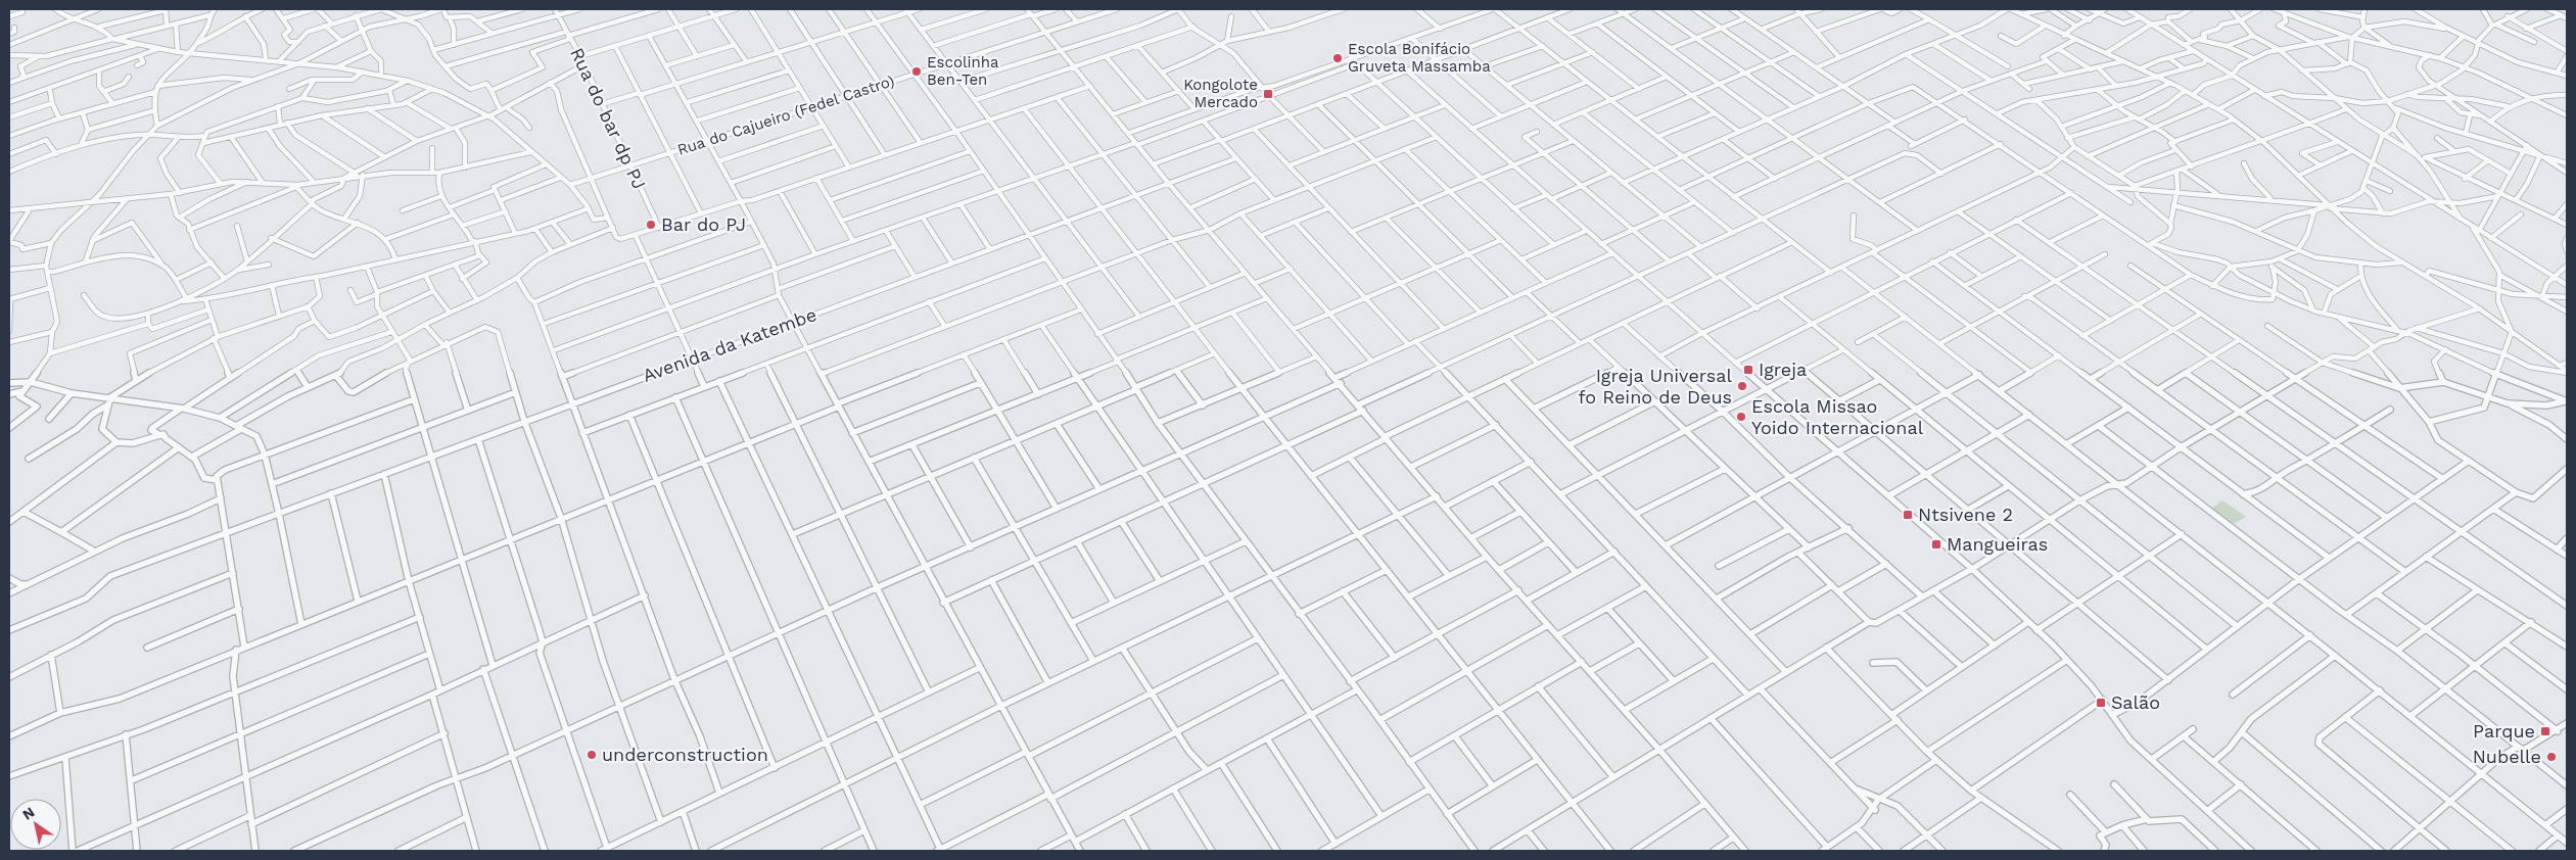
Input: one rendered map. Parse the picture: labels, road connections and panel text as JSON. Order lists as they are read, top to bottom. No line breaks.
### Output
{"streets":{"street":["Rua do Cajueiro (Fedel Castro)","Rua do bar dp PJ","Avenida da Katembe"]},"crossings":[["Rua do Cajueiro (Fedel Castro)","Rua do bar dp PJ"]],"places":{"other":["Escola Bonifácio Gruveta Massamba","Escolinha Ben-Ten","Bar do PJ","Igreja Universal fo Reino de Deus","Escola Missao Yoido Internacional","underconstruction","Nubelle"],"transit":["Kongolote Mercado","Igreja","Ntsivene 2","Mangueiras","Salão","Parque"]},"north":"top left"}
